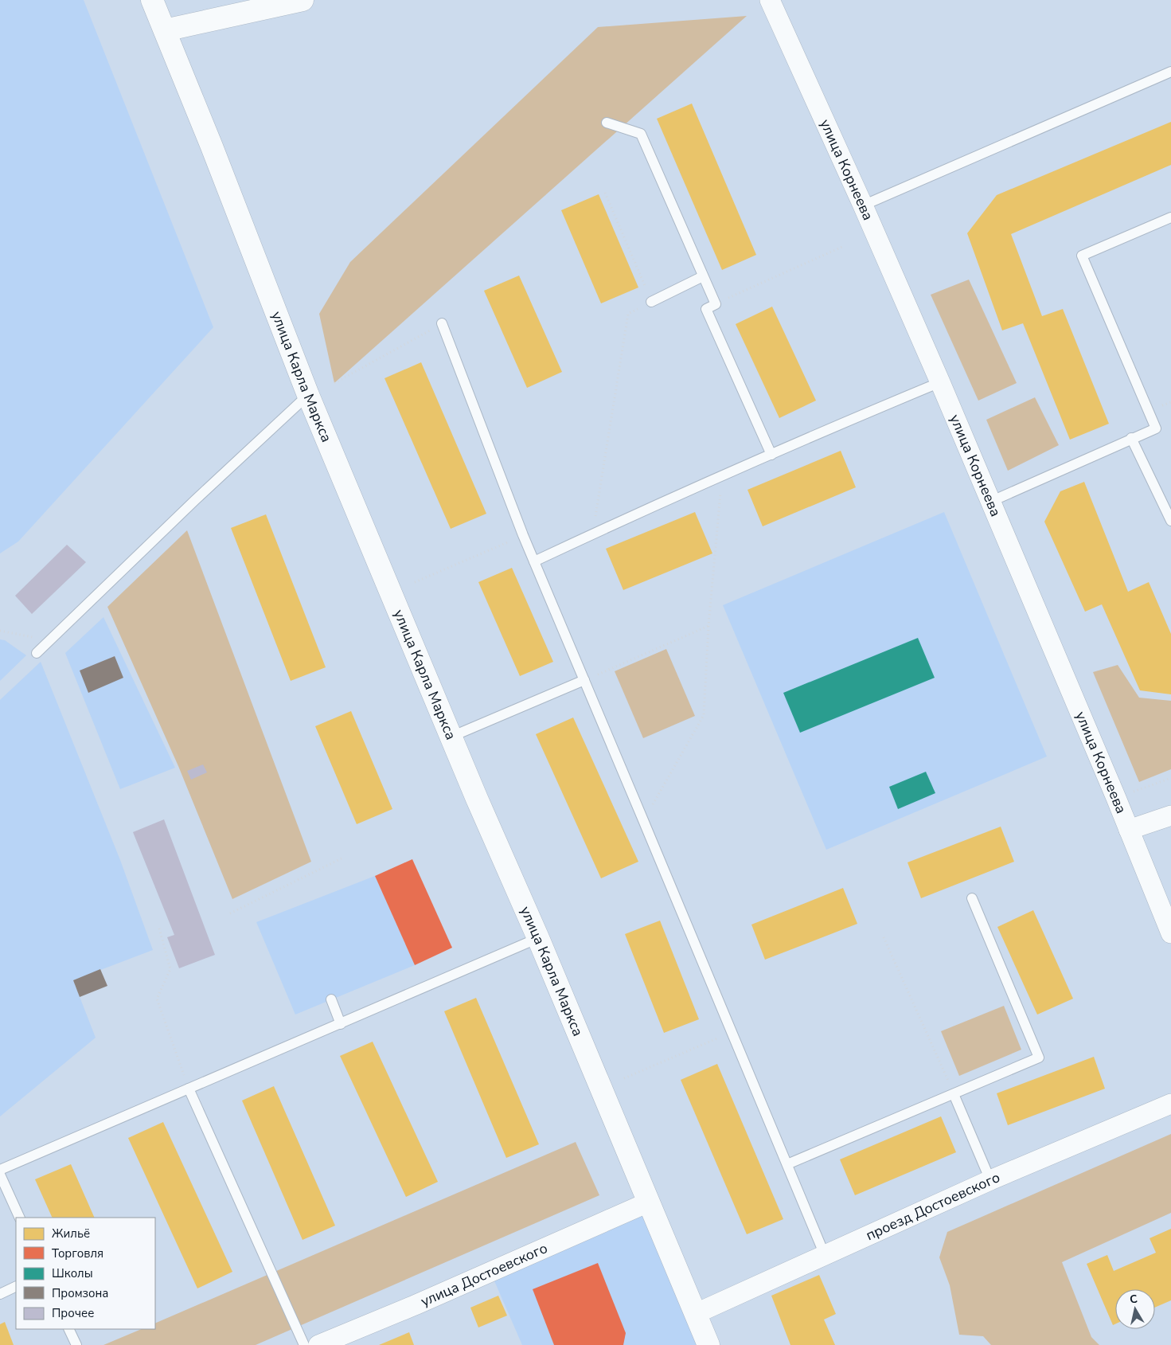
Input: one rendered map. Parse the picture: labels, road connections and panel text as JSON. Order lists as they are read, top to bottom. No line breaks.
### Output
{"streets":{"main road":["улица Карла Маркса"],"street":["улица Корнеева","проезд Достоевского","улица Достоевского"]},"crossings":[["улица Карла Маркса","проезд Достоевского"],["улица Карла Маркса","улица Достоевского"]],"legend":["Жильё","Торговля","Школы","Промзона","Прочее"],"north":"top"}
